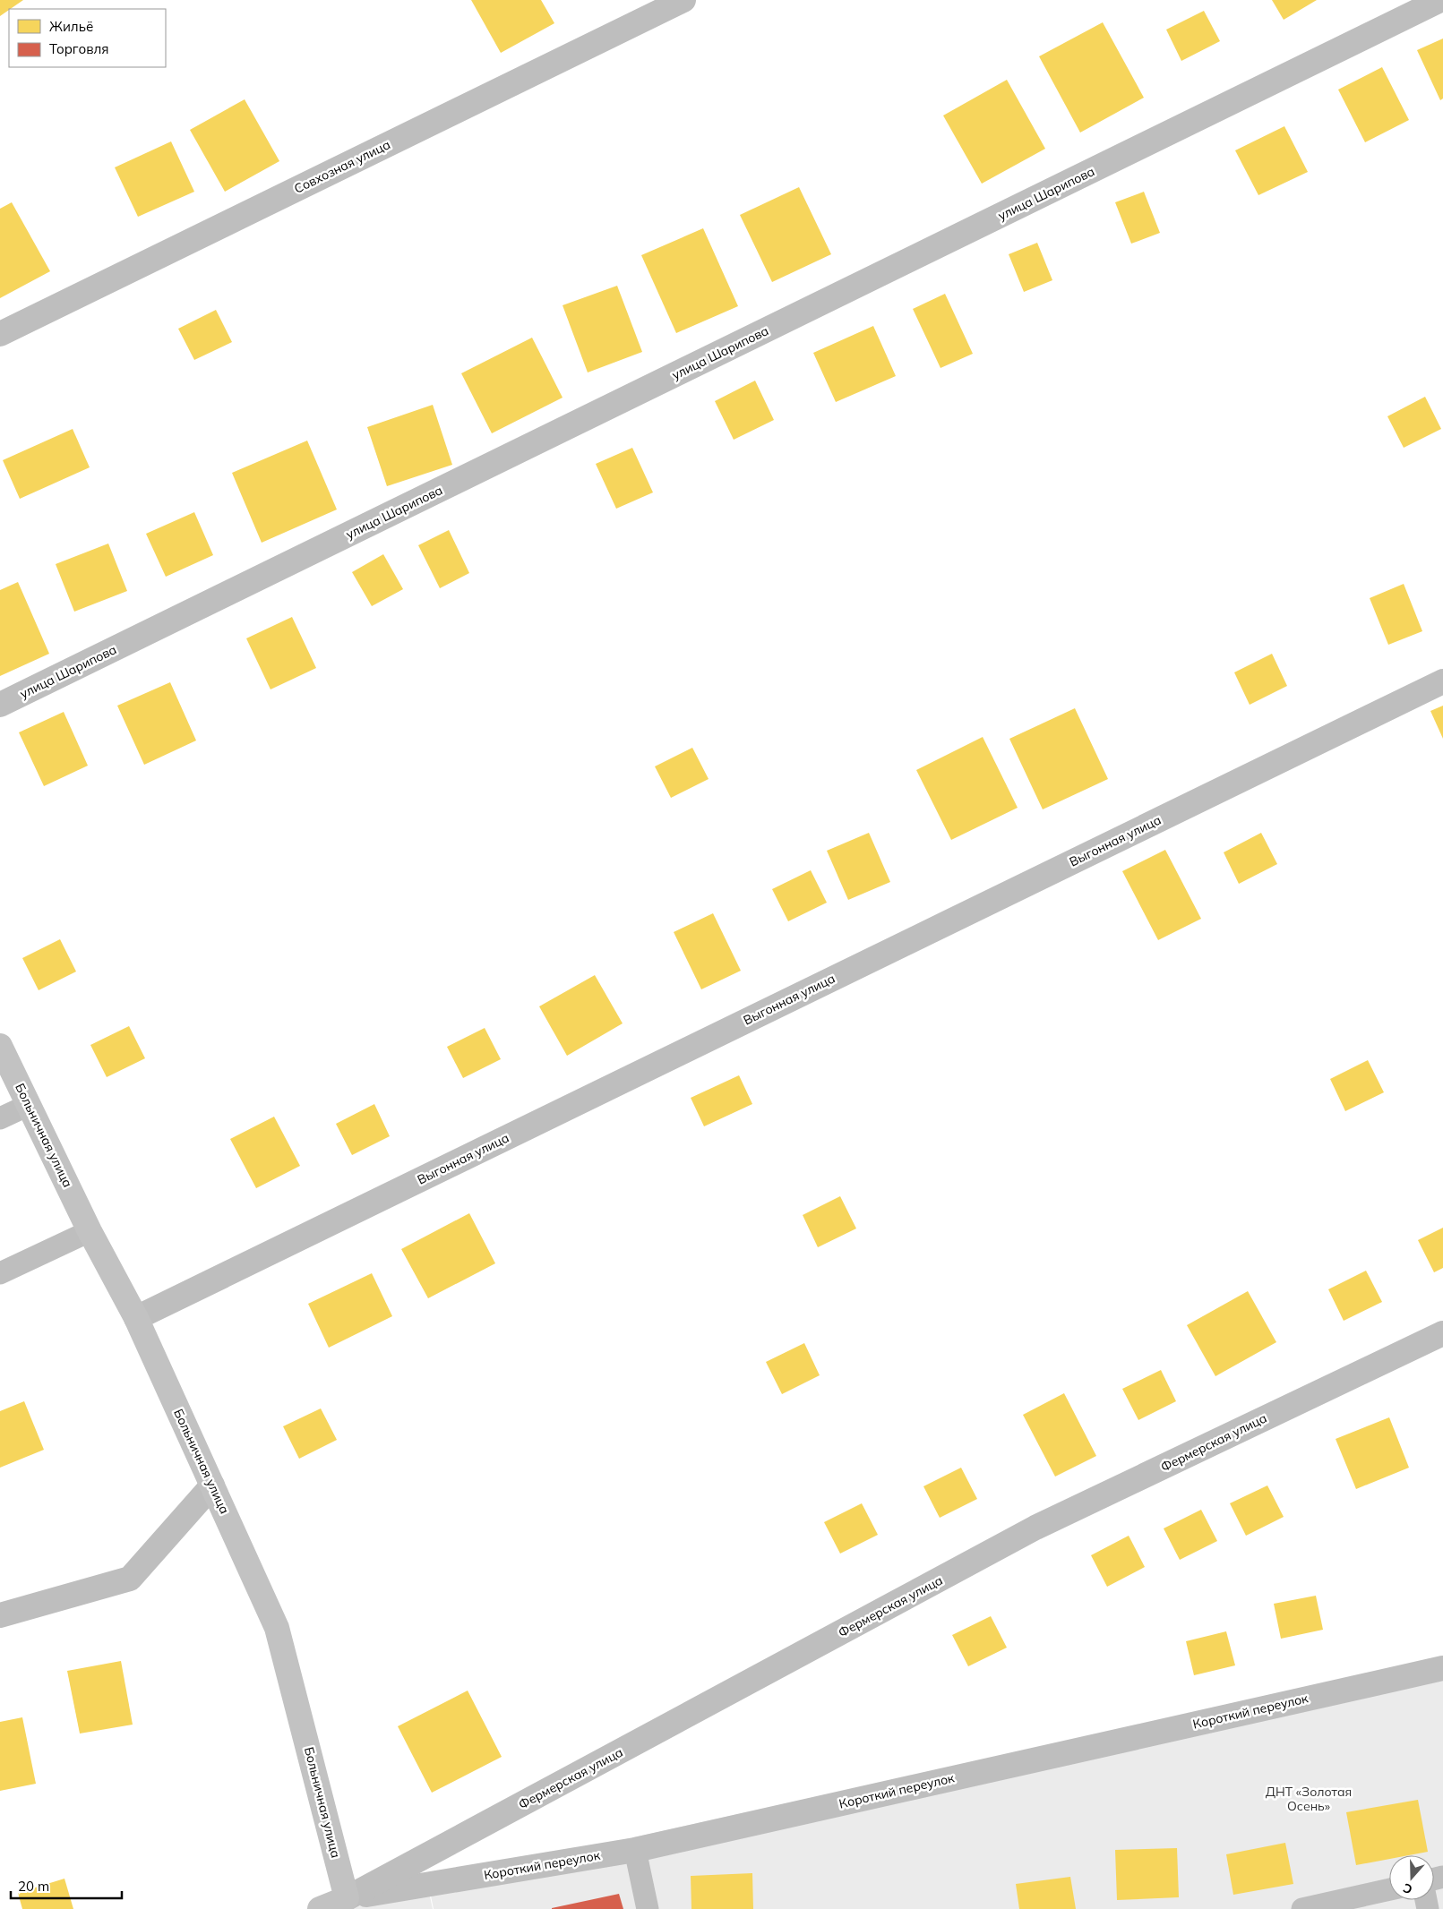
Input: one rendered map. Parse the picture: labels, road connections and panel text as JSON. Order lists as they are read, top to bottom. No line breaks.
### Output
{"streets":{"street":["Совхозная улица","улица Шарипова","Выгонная улица","Больничная улица","Фермерская улица","Короткий переулок"]},"crossings":[["Выгонная улица","Больничная улица"],["Больничная улица","Фермерская улица"],["Больничная улица","Короткий переулок"],["Фермерская улица","Короткий переулок"]],"parks":["ДНТ «Золотая Осень»"],"legend":["Жильё","Торговля"],"scale_bar":"20 m","north":"bottom"}
